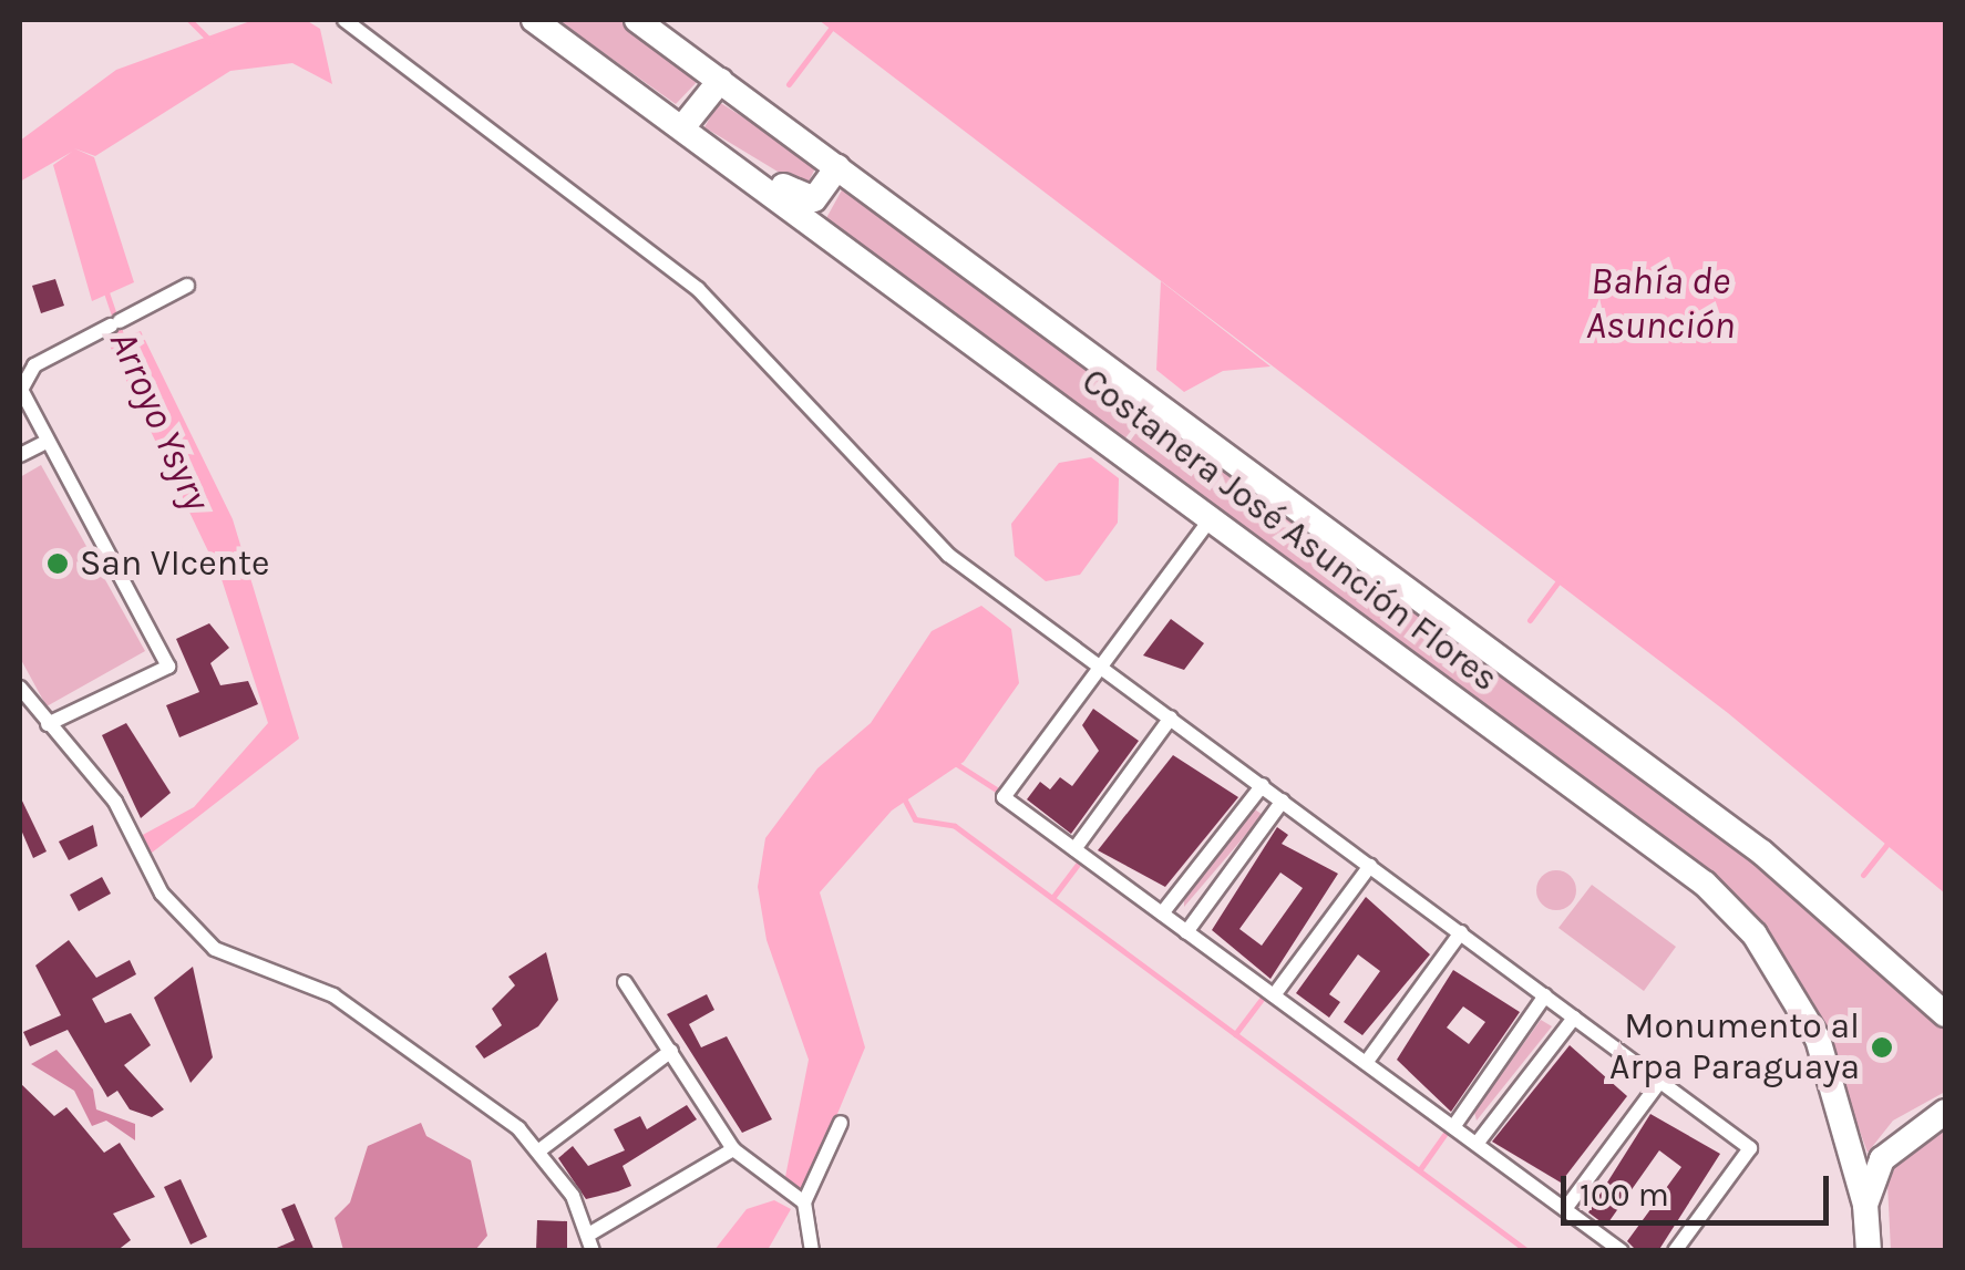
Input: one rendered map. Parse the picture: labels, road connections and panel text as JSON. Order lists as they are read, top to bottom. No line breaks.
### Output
{"streets":{"highway":["Costanera José Asunción Flores"]},"water":["Bahía de Asunción","Arroyo Ysyry"],"places":["San VIcente","Monumento al Arpa Paraguaya"],"scale_bar":"100 m"}
